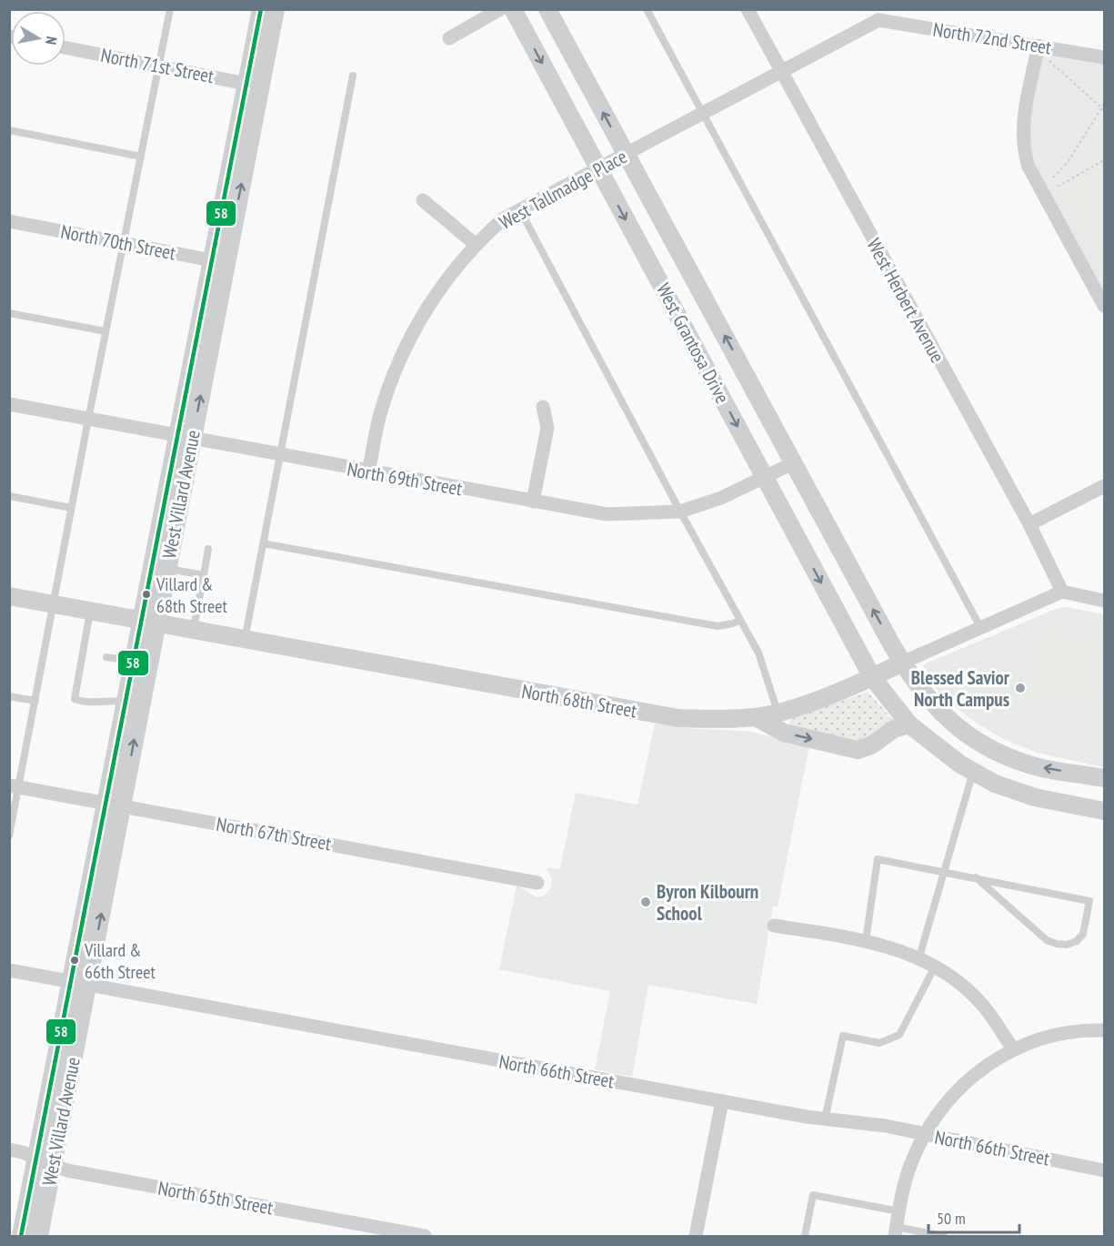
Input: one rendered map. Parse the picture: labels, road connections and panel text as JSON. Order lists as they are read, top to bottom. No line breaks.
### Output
{"streets":{"street":["North 72nd Street","North 71st Street","West Tallmadge Place","North 70th Street","West Herbert Avenue","West Grantosa Drive","North 69th Street","West Villard Avenue","North 68th Street","North 67th Street","North 66th Street","North 65th Street"]},"crossings":[["North 72nd Street","West Tallmadge Place"],["North 71st Street","West Villard Avenue"],["West Tallmadge Place","West Herbert Avenue"],["West Tallmadge Place","West Grantosa Drive"],["West Tallmadge Place","North 69th Street"],["North 70th Street","West Villard Avenue"],["West Grantosa Drive","North 69th Street"],["West Grantosa Drive","North 68th Street"],["North 69th Street","West Villard Avenue"],["West Villard Avenue","North 68th Street"],["West Villard Avenue","North 67th Street"],["West Villard Avenue","North 66th Street"],["West Villard Avenue","North 65th Street"]],"places":["Villard & 68th Street","Blessed Savior North Campus","Byron Kilbourn School","Villard & 66th Street"],"lines":["transit line 58"],"scale_bar":"50 m","north":"right"}
